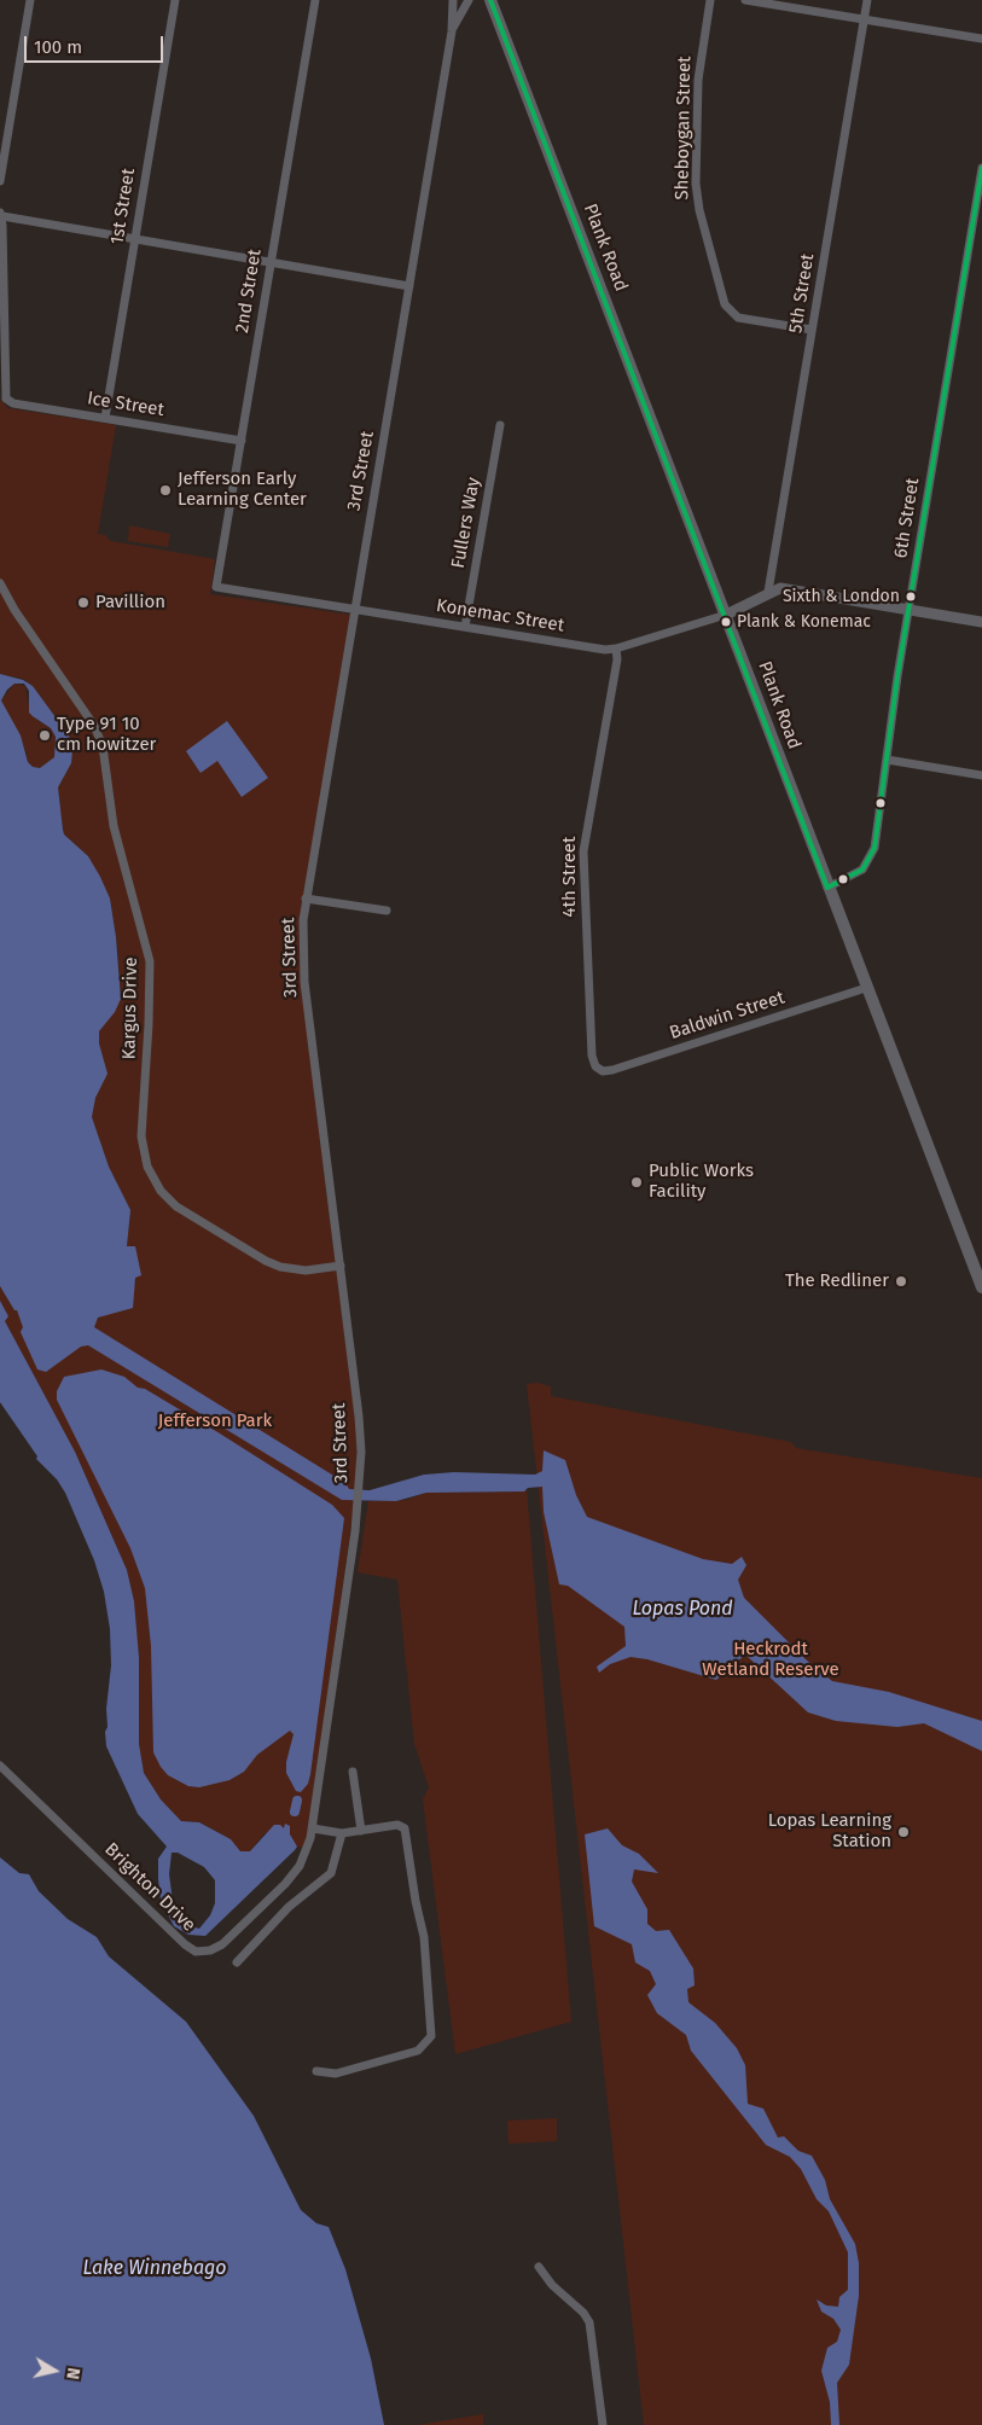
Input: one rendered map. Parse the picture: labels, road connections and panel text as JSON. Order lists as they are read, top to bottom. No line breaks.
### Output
{"streets":{"main road":["Plank Road"],"street":["Sheboygan Street","1st Street","2nd Street","5th Street","Ice Street","3rd Street","6th Street","Fullers Way","Konemac Street","4th Street","Kargus Drive","Baldwin Street","Brighton Drive"]},"crossings":[["Sheboygan Street","5th Street"],["1st Street","Ice Street"],["Plank Road","6th Street"],["Plank Road","Konemac Street"],["Plank Road","Baldwin Street"],["2nd Street","Ice Street"],["2nd Street","Konemac Street"],["5th Street","Konemac Street"],["3rd Street","Konemac Street"],["3rd Street","Kargus Drive"],["3rd Street","Brighton Drive"],["Fullers Way","Konemac Street"],["Konemac Street","4th Street"],["4th Street","Baldwin Street"]],"water":["Lopas Pond","Lake Winnebago"],"parks":["Jefferson Park","Heckrodt Wetland Reserve"],"places":["Jefferson Early Learning Center","Sixth & London","Pavillion","Plank & Konemac","Type 91 10 cm howitzer","Public Works Facility","The Redliner","Lopas Learning Station"],"scale_bar":"100 m","north":"right"}
